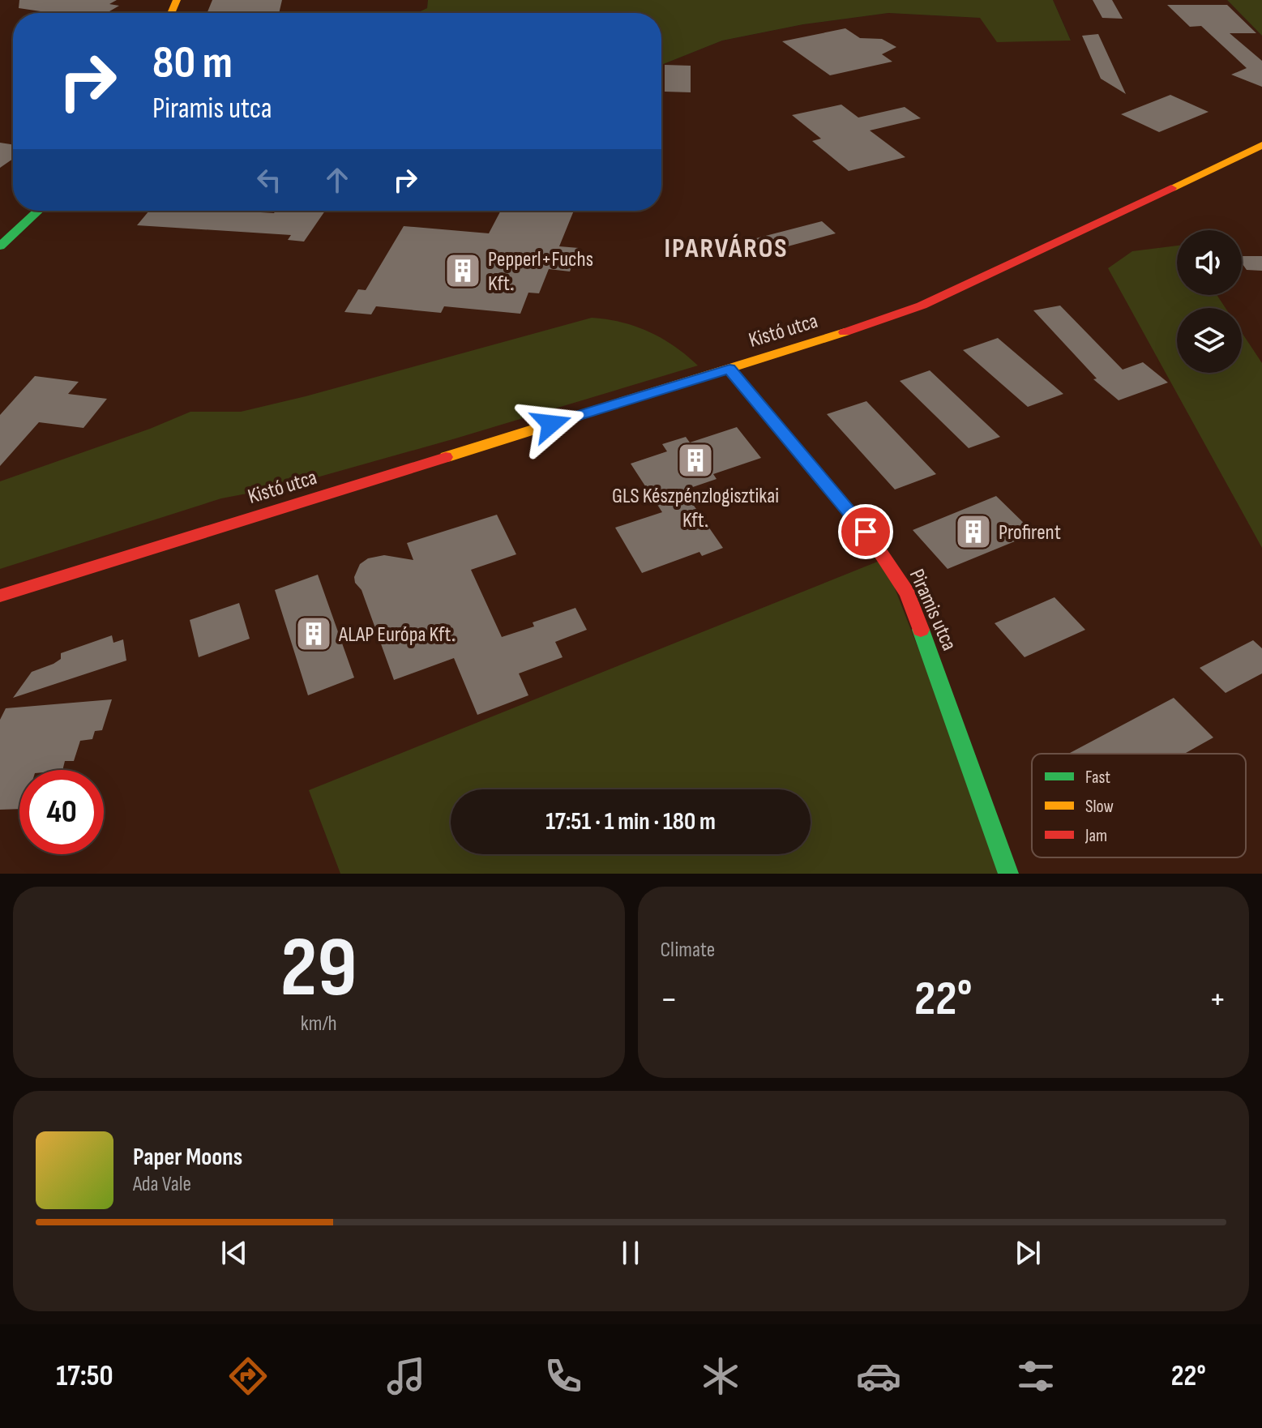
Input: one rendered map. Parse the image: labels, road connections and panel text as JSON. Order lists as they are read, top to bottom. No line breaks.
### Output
{"streets":{"street":["Kistó utca","Piramis utca"]},"crossings":[["Kistó utca","Piramis utca"]],"districts":["IPARVÁROS"],"places":{"building":["Pepperl+Fuchs Kft.","GLS Készpénzlogisztikai Kft.","Profirent","ALAP Európa Kft."]},"legend":["Fast","Slow","Jam"],"page":{"turn":["80 m","Piramis utca"],"limit":"40","trip":"17:51 · 1 min · 180 m","tile":[["29","km/h"],"Climate"],"heat":["−","22°","+"],"song":["Paper Moons","Ada Vale"],"tabs":["17:50","22°"]}}
